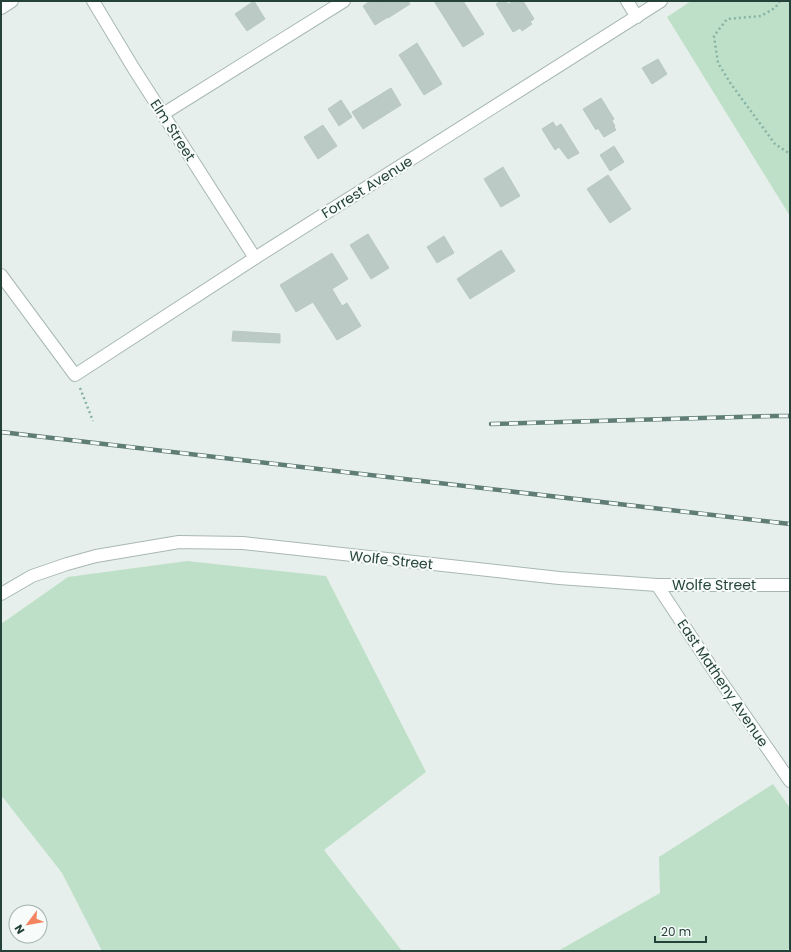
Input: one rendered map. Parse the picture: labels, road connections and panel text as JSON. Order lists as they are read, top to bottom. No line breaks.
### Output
{"streets":{"street":["Elm Street","Forrest Avenue","Wolfe Street","East Matheny Avenue"]},"crossings":[["Elm Street","Forrest Avenue"],["Wolfe Street","East Matheny Avenue"]],"scale_bar":"20 m","north":"bottom left"}
